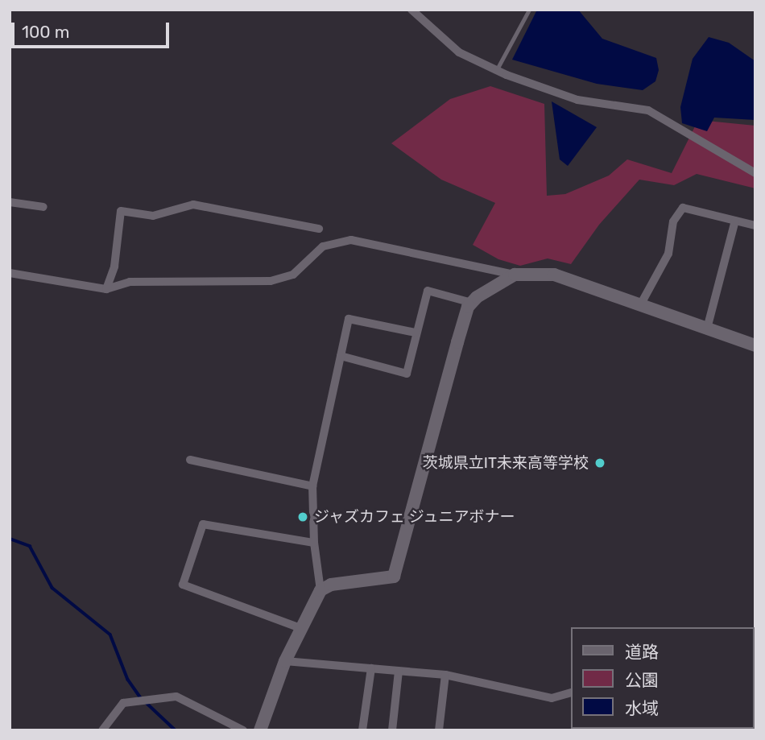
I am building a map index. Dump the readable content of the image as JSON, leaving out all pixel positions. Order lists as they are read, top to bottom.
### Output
{
  "places": ["茨城県立IT未来高等学校", "ジャズカフェ ジュニアボナー"],
  "legend": ["道路", "公園", "水域"],
  "scale_bar": "100 m"
}
